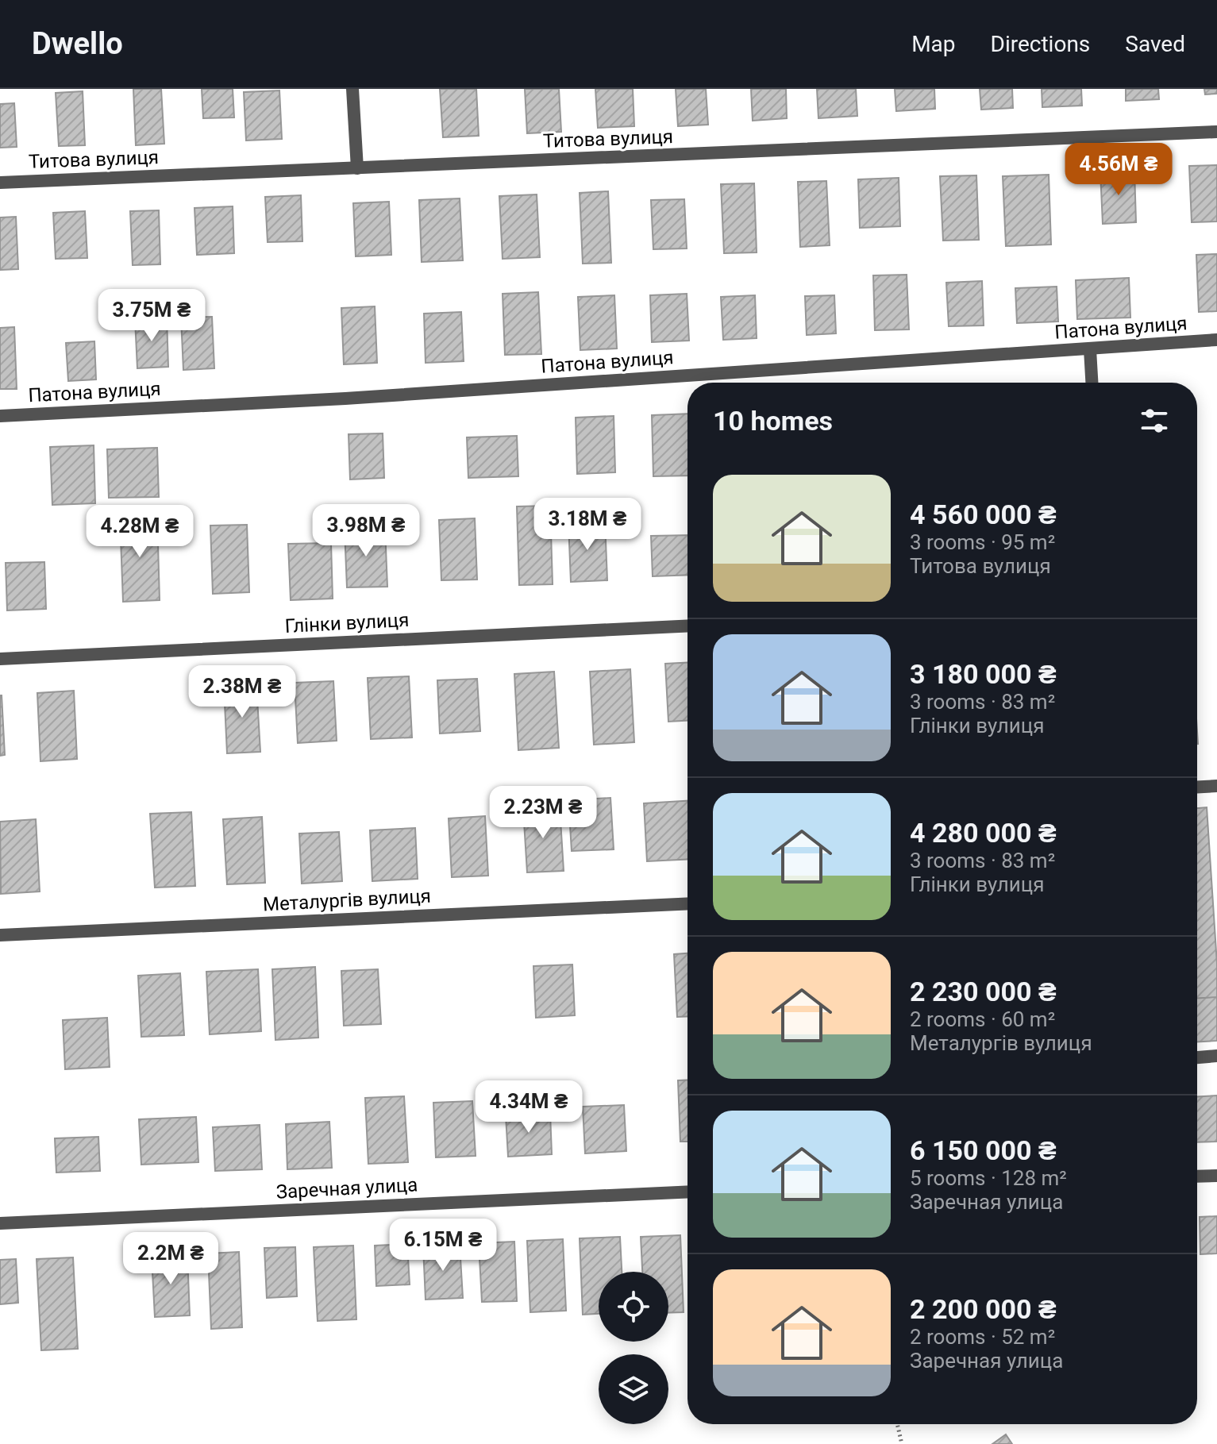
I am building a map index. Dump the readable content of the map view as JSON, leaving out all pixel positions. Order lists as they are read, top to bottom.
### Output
{
  "streets": {
    "street": [
      "Титова вулиця",
      "Патона вулиця",
      "Глінки вулиця",
      "Металургів вулиця",
      "Заречная улица"
    ]
  },
  "page": {
    "header": "Dwello",
    "nav": ["Map", "Directions", "Saved"],
    "price": [
      "4.56M ₴",
      "3.75M ₴",
      "3.18M ₴",
      "3.98M ₴",
      "4.28M ₴",
      "2.38M ₴",
      "2.23M ₴",
      "4.34M ₴",
      "6.15M ₴",
      "2.2M ₴"
    ],
    "heading": "10 homes",
    "list": [
      {
        "name": "4 560 000 ₴",
        "note": "3 rooms · 95 m² · Титова вулиця"
      },
      {
        "name": "3 180 000 ₴",
        "note": "3 rooms · 83 m² · Глінки вулиця"
      },
      {
        "name": "4 280 000 ₴",
        "note": "3 rooms · 83 m² · Глінки вулиця"
      },
      {
        "name": "2 230 000 ₴",
        "note": "2 rooms · 60 m² · Металургів вулиця"
      },
      {
        "name": "6 150 000 ₴",
        "note": "5 rooms · 128 m² · Заречная улица"
      },
      {
        "name": "2 200 000 ₴",
        "note": "2 rooms · 52 m² · Заречная улица"
      }
    ]
  }
}
